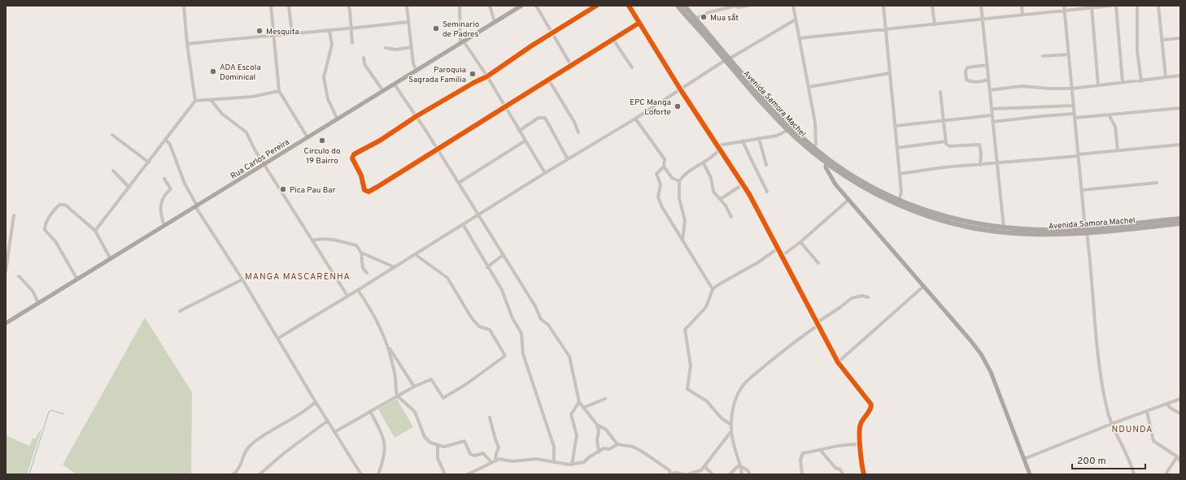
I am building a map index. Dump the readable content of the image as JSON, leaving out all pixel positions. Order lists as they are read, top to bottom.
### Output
{
  "streets": {
    "highway": ["Avenida Samora Machel"],
    "main road": ["Rua Carlos Pereira"]
  },
  "districts": ["MANGA MASCARENHA", "NDUNDA"],
  "places": [
    "Mua sắt",
    "Seminario de Padres",
    "Mesquita",
    "ADA Escola Dominical",
    "Paroquia Sagrada Familia",
    "EPC Manga Loforte",
    "Circulo do 19 Bairro",
    "Pica Pau Bar"
  ],
  "scale_bar": "200 m"
}
